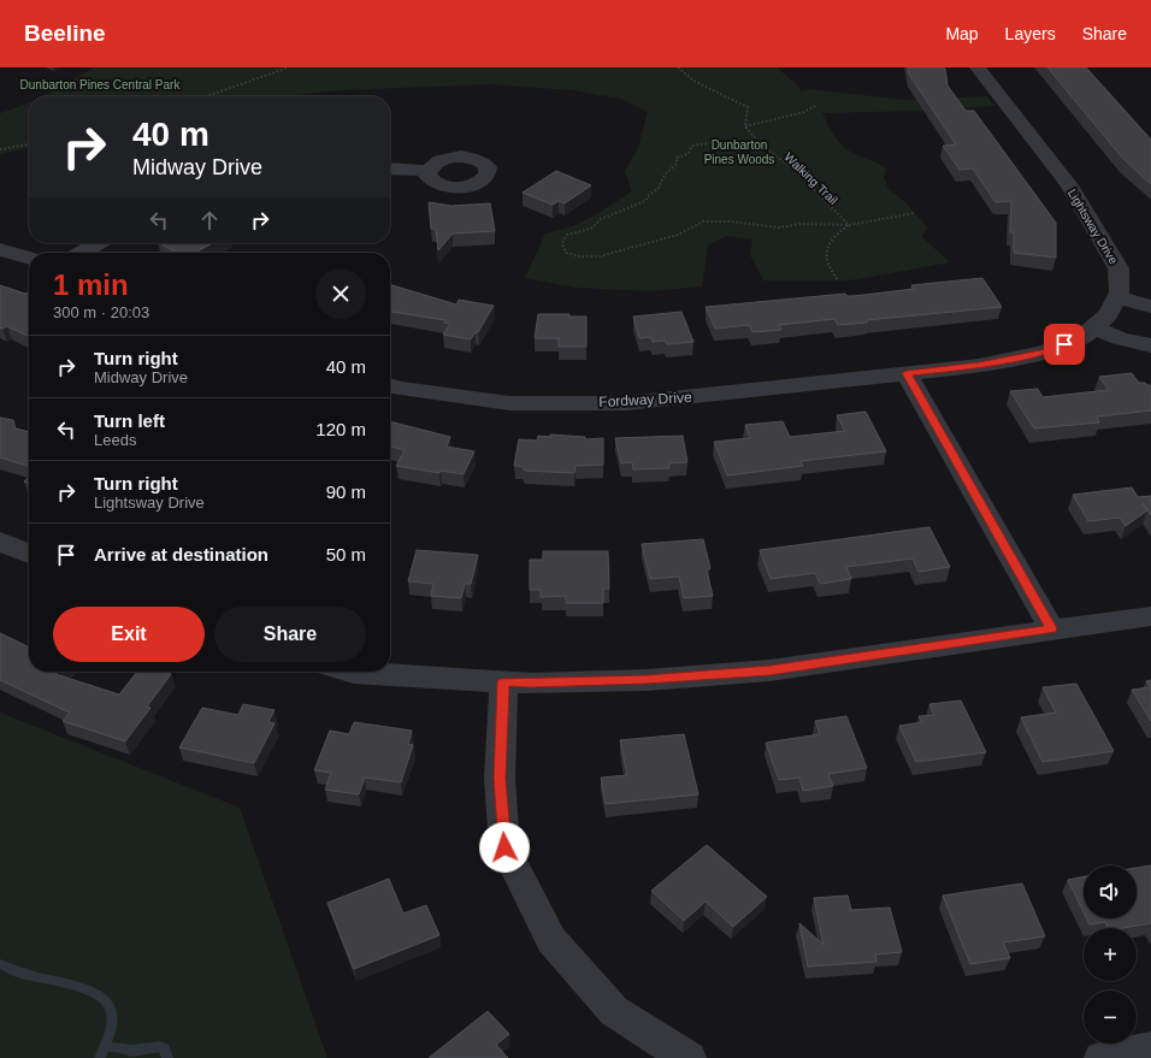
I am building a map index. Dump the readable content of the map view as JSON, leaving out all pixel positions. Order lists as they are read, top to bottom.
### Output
{
  "streets": {
    "street": ["Lightsway Drive", "Fordway Drive"],
    "path": ["Walking Trail"]
  },
  "crossings": [
    ["Lightsway Drive", "Fordway Drive"]
  ],
  "parks": ["Dunbarton Pines Central Park", "Dunbarton Pines Woods"],
  "page": {
    "header": "Beeline",
    "nav": ["Map", "Layers", "Share"],
    "turn": ["40 m", "Midway Drive"],
    "heading": ["1 min", "300 m · 20:03"],
    "list": [
      {
        "name": "Turn right",
        "note": "Midway Drive",
        "value": "40 m"
      },
      {
        "name": "Turn left",
        "note": "Leeds",
        "value": "120 m"
      },
      {
        "name": "Turn right",
        "note": "Lightsway Drive",
        "value": "90 m"
      },
      {
        "name": "Arrive at destination",
        "value": "50 m"
      }
    ],
    "buttons": ["Exit", "Share"],
    "map_buttons": ["+", "−"]
  }
}
